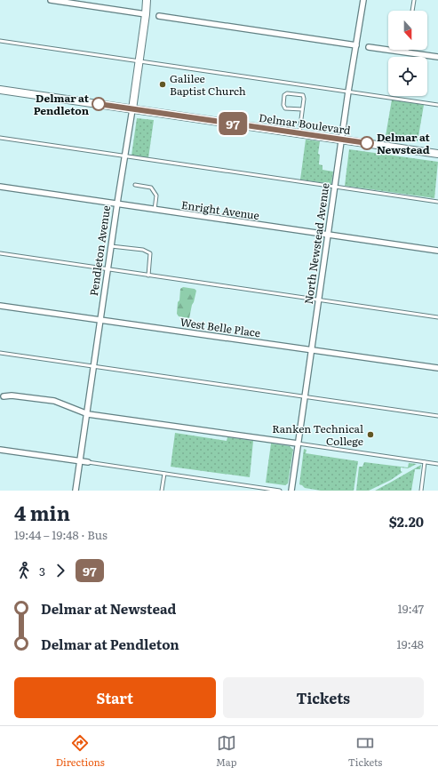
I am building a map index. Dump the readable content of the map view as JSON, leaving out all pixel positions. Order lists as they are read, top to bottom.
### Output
{
  "streets": {
    "main road": ["Delmar Boulevard", "Pendleton Avenue"],
    "street": ["Enright Avenue", "North Newstead Avenue", "West Belle Place"]
  },
  "crossings": [
    ["Delmar Boulevard", "North Newstead Avenue"],
    ["Delmar Boulevard", "Pendleton Avenue"],
    ["Enright Avenue", "North Newstead Avenue"],
    ["Enright Avenue", "Pendleton Avenue"],
    ["North Newstead Avenue", "West Belle Place"],
    ["Pendleton Avenue", "West Belle Place"]
  ],
  "places": [
    "Galilee Baptist Church",
    "Delmar at Pendleton",
    "Delmar at Newstead",
    "Ranken Technical College"
  ],
  "lines": ["bus line 97"],
  "north": "bottom",
  "page": {
    "on_map": "97",
    "heading": ["4 min", "19:44 – 19:48 · Bus", "$2.20"],
    "legs": ["3", "97"],
    "list": [
      {
        "name": "Delmar at Newstead",
        "value": "19:47"
      },
      {
        "name": "Delmar at Pendleton",
        "value": "19:48"
      }
    ],
    "buttons": ["Start", "Tickets"],
    "tabs": ["Directions", "Map", "Tickets"]
  }
}
